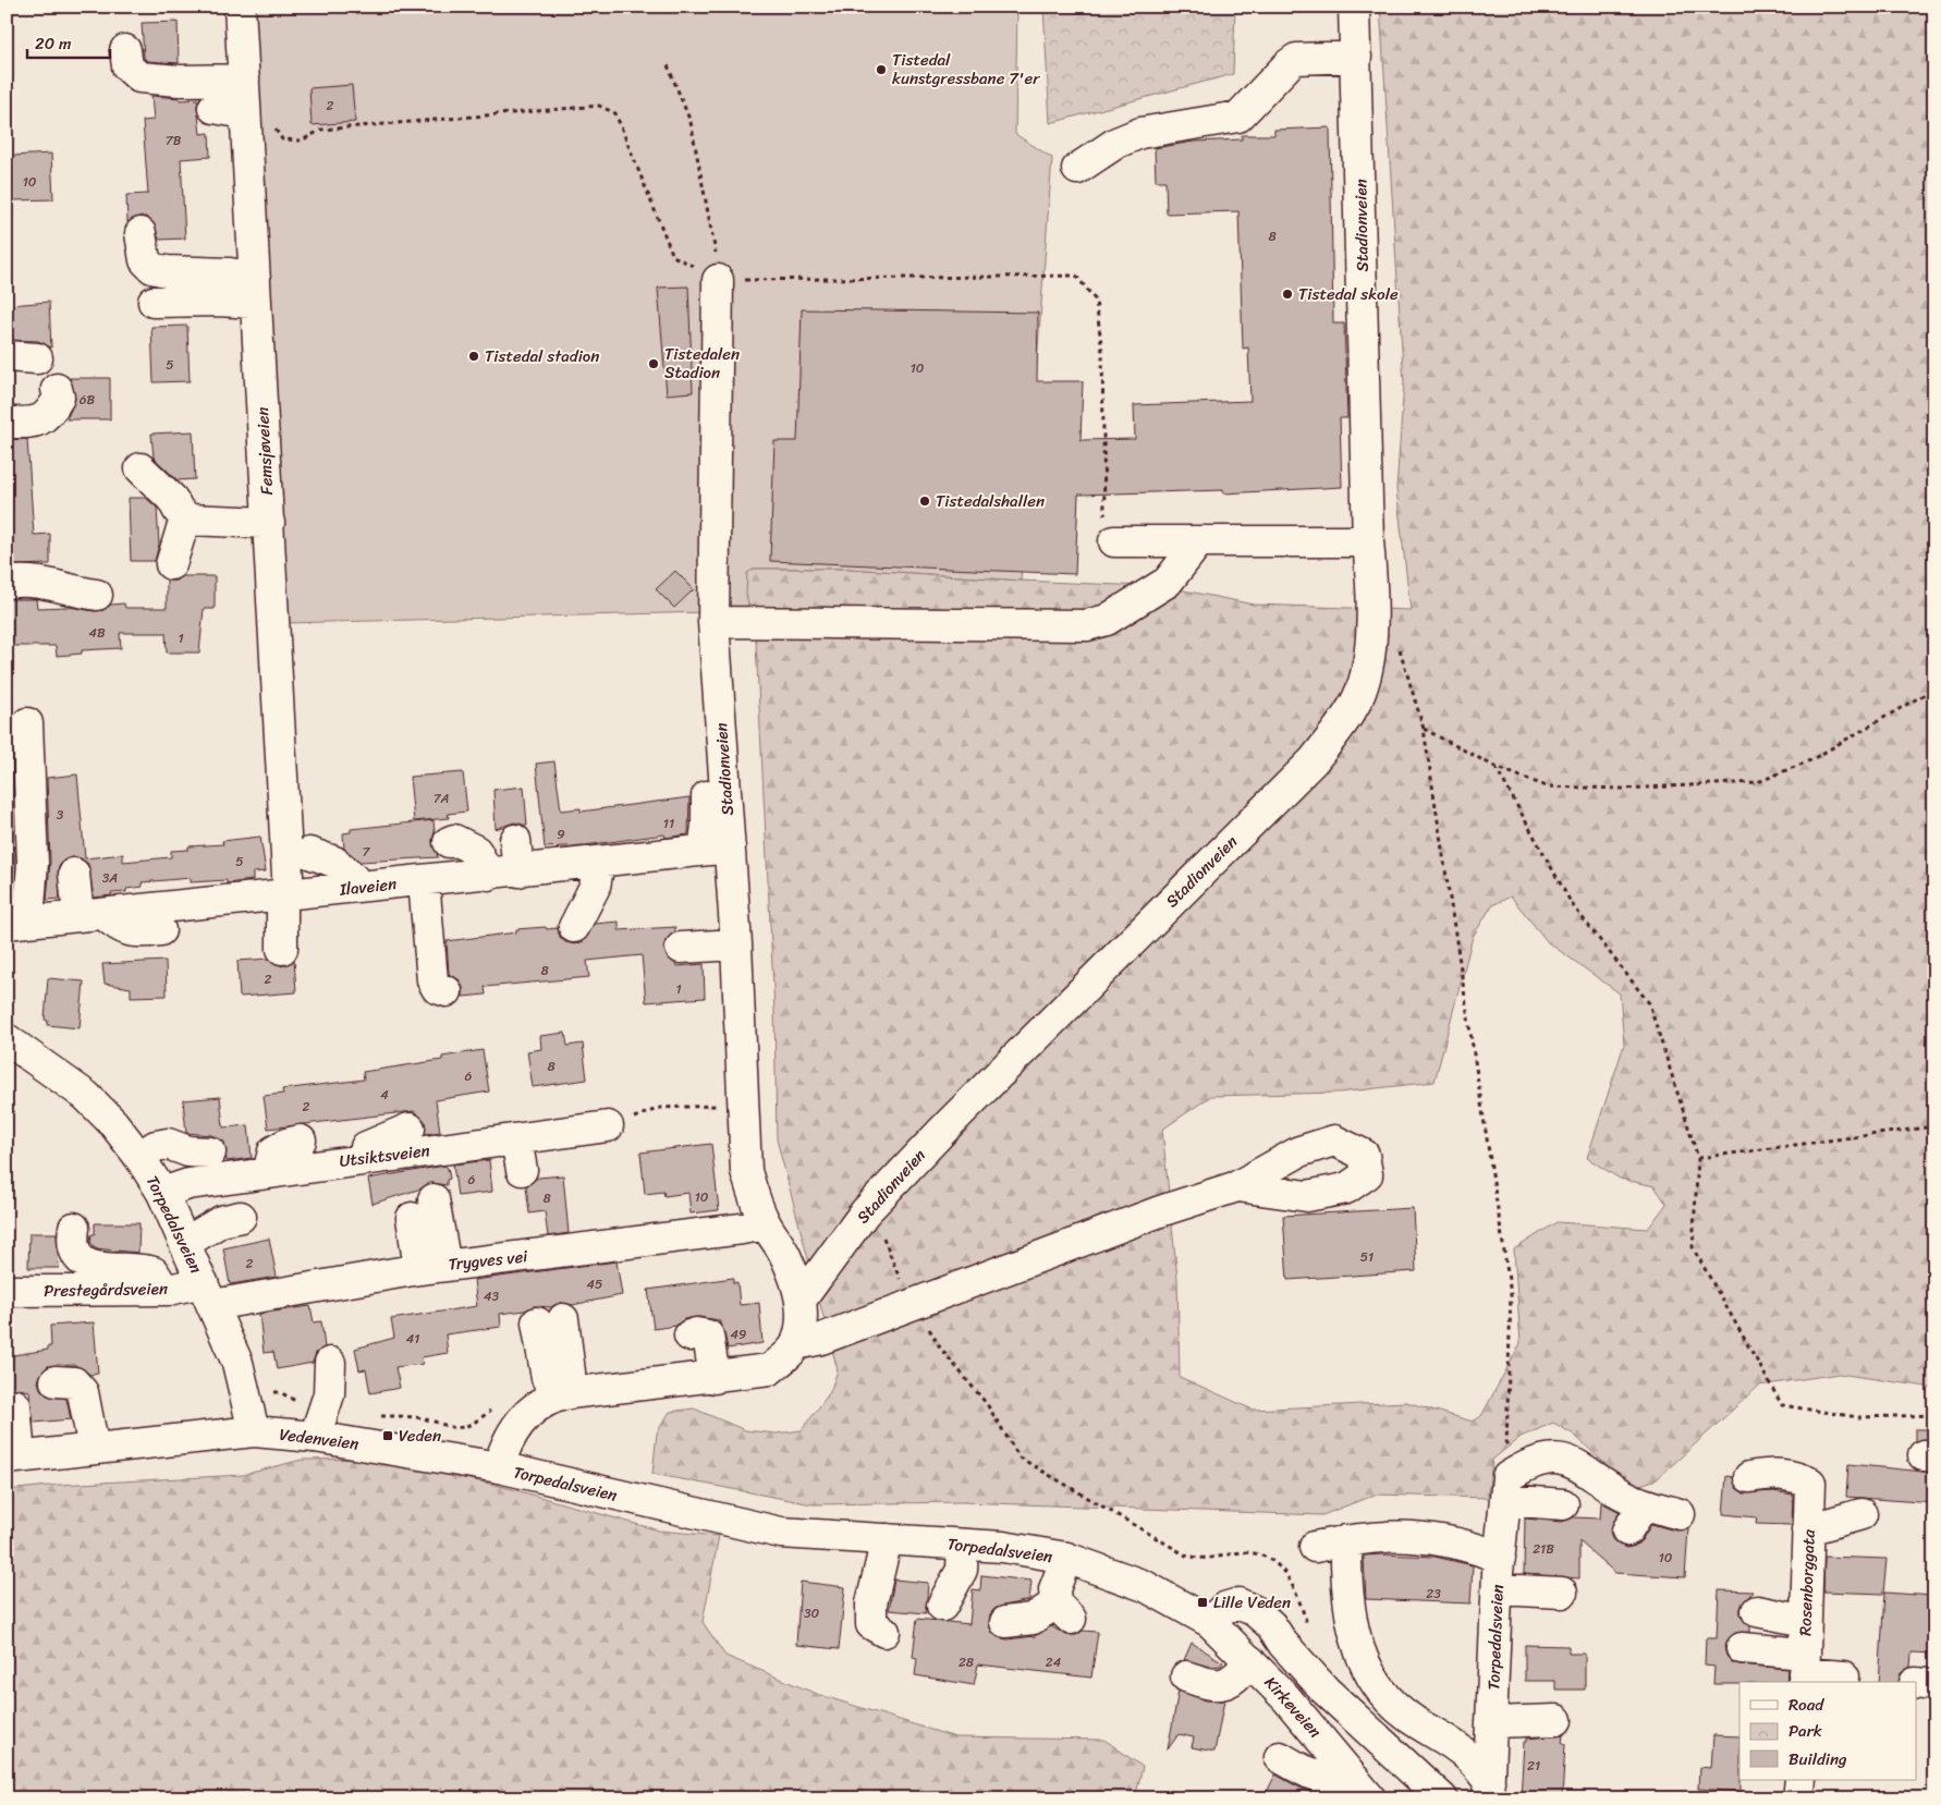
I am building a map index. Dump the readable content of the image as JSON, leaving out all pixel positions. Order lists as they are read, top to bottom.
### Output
{
  "streets": {
    "street": [
      "Stadionveien",
      "Femsjøveien",
      "Ilaveien",
      "Utsiktsveien",
      "Torpedalsveien",
      "Trygves vei",
      "Prestegårdsveien",
      "Vedenveien",
      "Rosenborggata",
      "Kirkeveien"
    ]
  },
  "crossings": [
    ["Stadionveien", "Ilaveien"],
    ["Stadionveien", "Trygves vei"],
    ["Femsjøveien", "Ilaveien"],
    ["Utsiktsveien", "Torpedalsveien"],
    ["Torpedalsveien", "Trygves vei"],
    ["Torpedalsveien", "Prestegårdsveien"],
    ["Torpedalsveien", "Vedenveien"],
    ["Torpedalsveien", "Kirkeveien"],
    ["Trygves vei", "Prestegårdsveien"]
  ],
  "places": {
    "other": [
      "Tistedal kunstgressbane 7'er",
      "Tistedal skole",
      "Tistedal stadion",
      "Tistedalen Stadion",
      "Tistedalshallen"
    ],
    "transit": ["Veden", "Lille Veden"]
  },
  "house_numbers": [
    "2",
    "7B",
    "10",
    "8",
    "5",
    "10",
    "6B",
    "4B",
    "1",
    "7A",
    "3",
    "11",
    "9",
    "7",
    "5",
    "3A",
    "8",
    "2",
    "1",
    "8",
    "6",
    "4",
    "2",
    "6",
    "10",
    "8",
    "51",
    "2",
    "45",
    "43",
    "49",
    "41",
    "21B",
    "10",
    "23",
    "30",
    "28",
    "24",
    "21"
  ],
  "legend": ["Road", "Park", "Building"],
  "scale_bar": "20 m"
}
